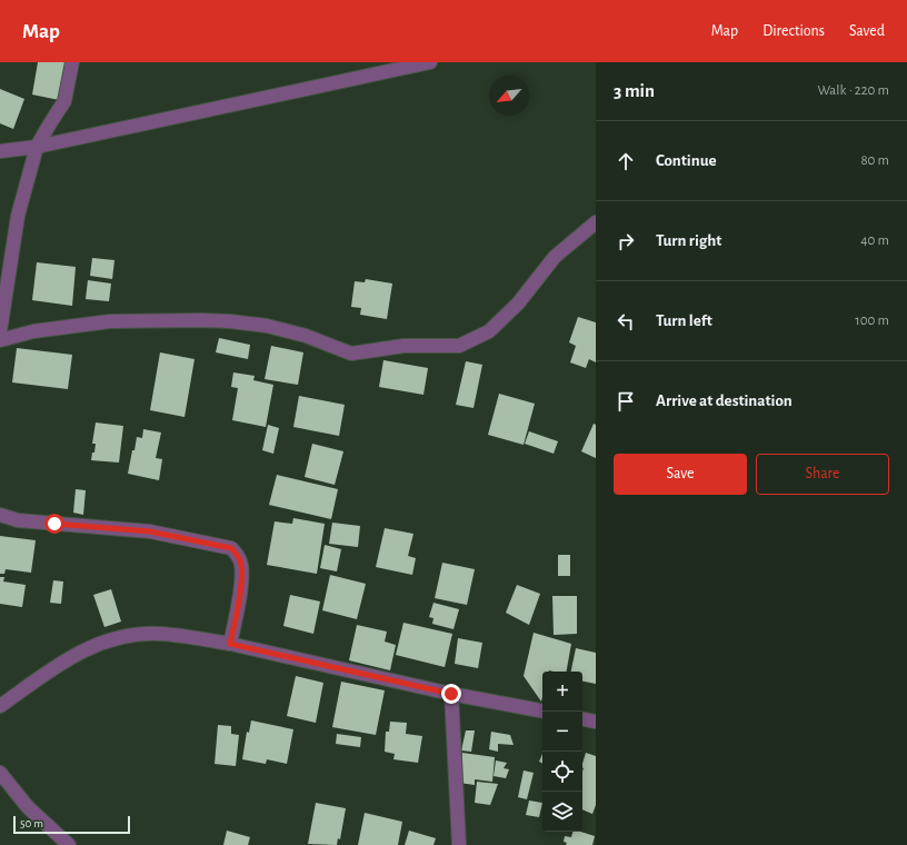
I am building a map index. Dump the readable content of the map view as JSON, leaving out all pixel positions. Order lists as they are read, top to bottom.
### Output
{
  "scale_bar": "50 m",
  "north": "bottom left",
  "page": {
    "header": "Map",
    "nav": ["Map", "Directions", "Saved"],
    "heading": ["3 min", "Walk · 220 m"],
    "list": [
      ["Continue", "80 m"],
      ["Turn right", "40 m"],
      ["Turn left", "100 m"],
      "Arrive at destination"
    ],
    "buttons": ["Save", "Share"],
    "map_buttons": ["+", "−"],
    "scale": "50 m"
  }
}
